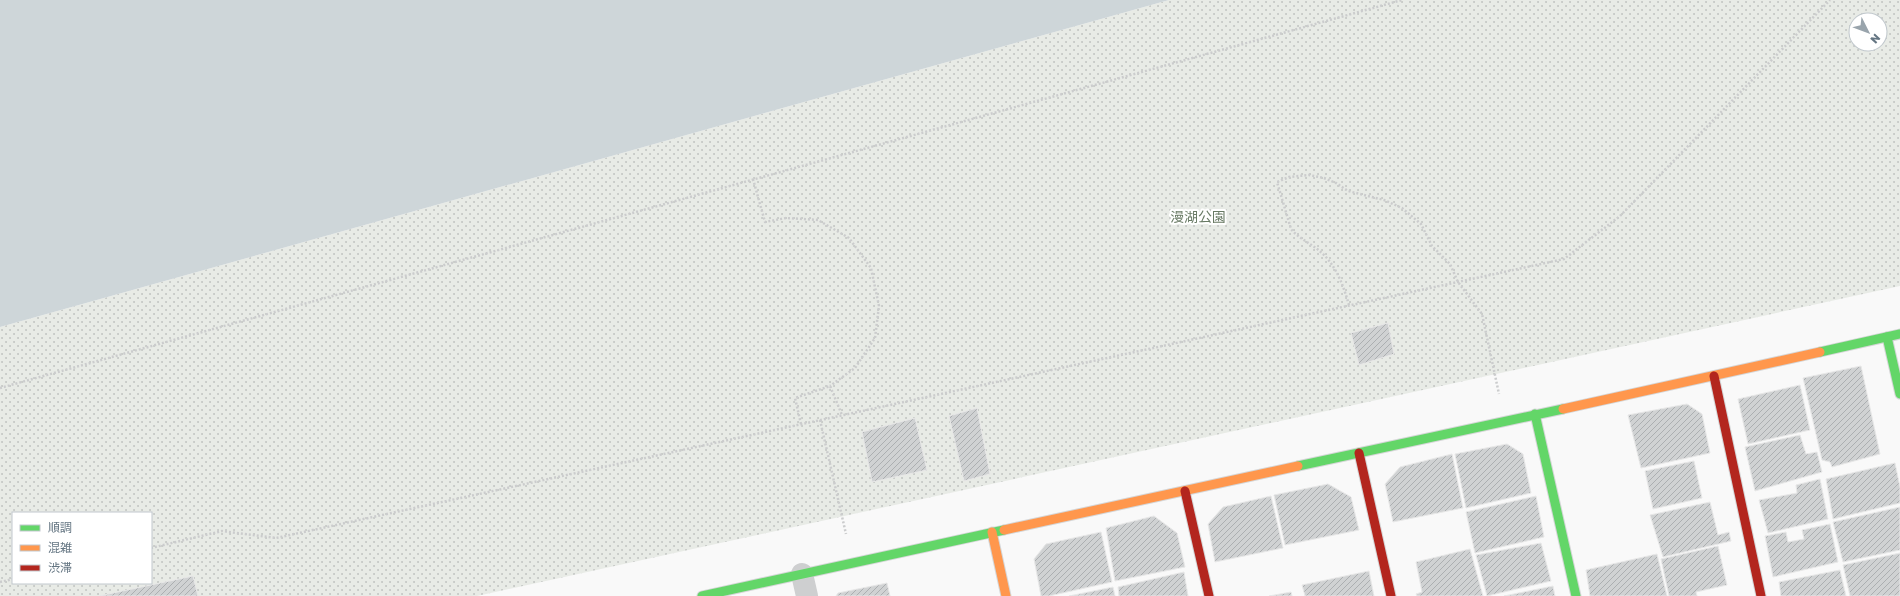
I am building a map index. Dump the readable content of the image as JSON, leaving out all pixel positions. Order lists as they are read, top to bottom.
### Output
{
  "parks": ["漫湖公園"],
  "legend": ["順調", "混雑", "渋滞"],
  "north": "bottom right"
}
